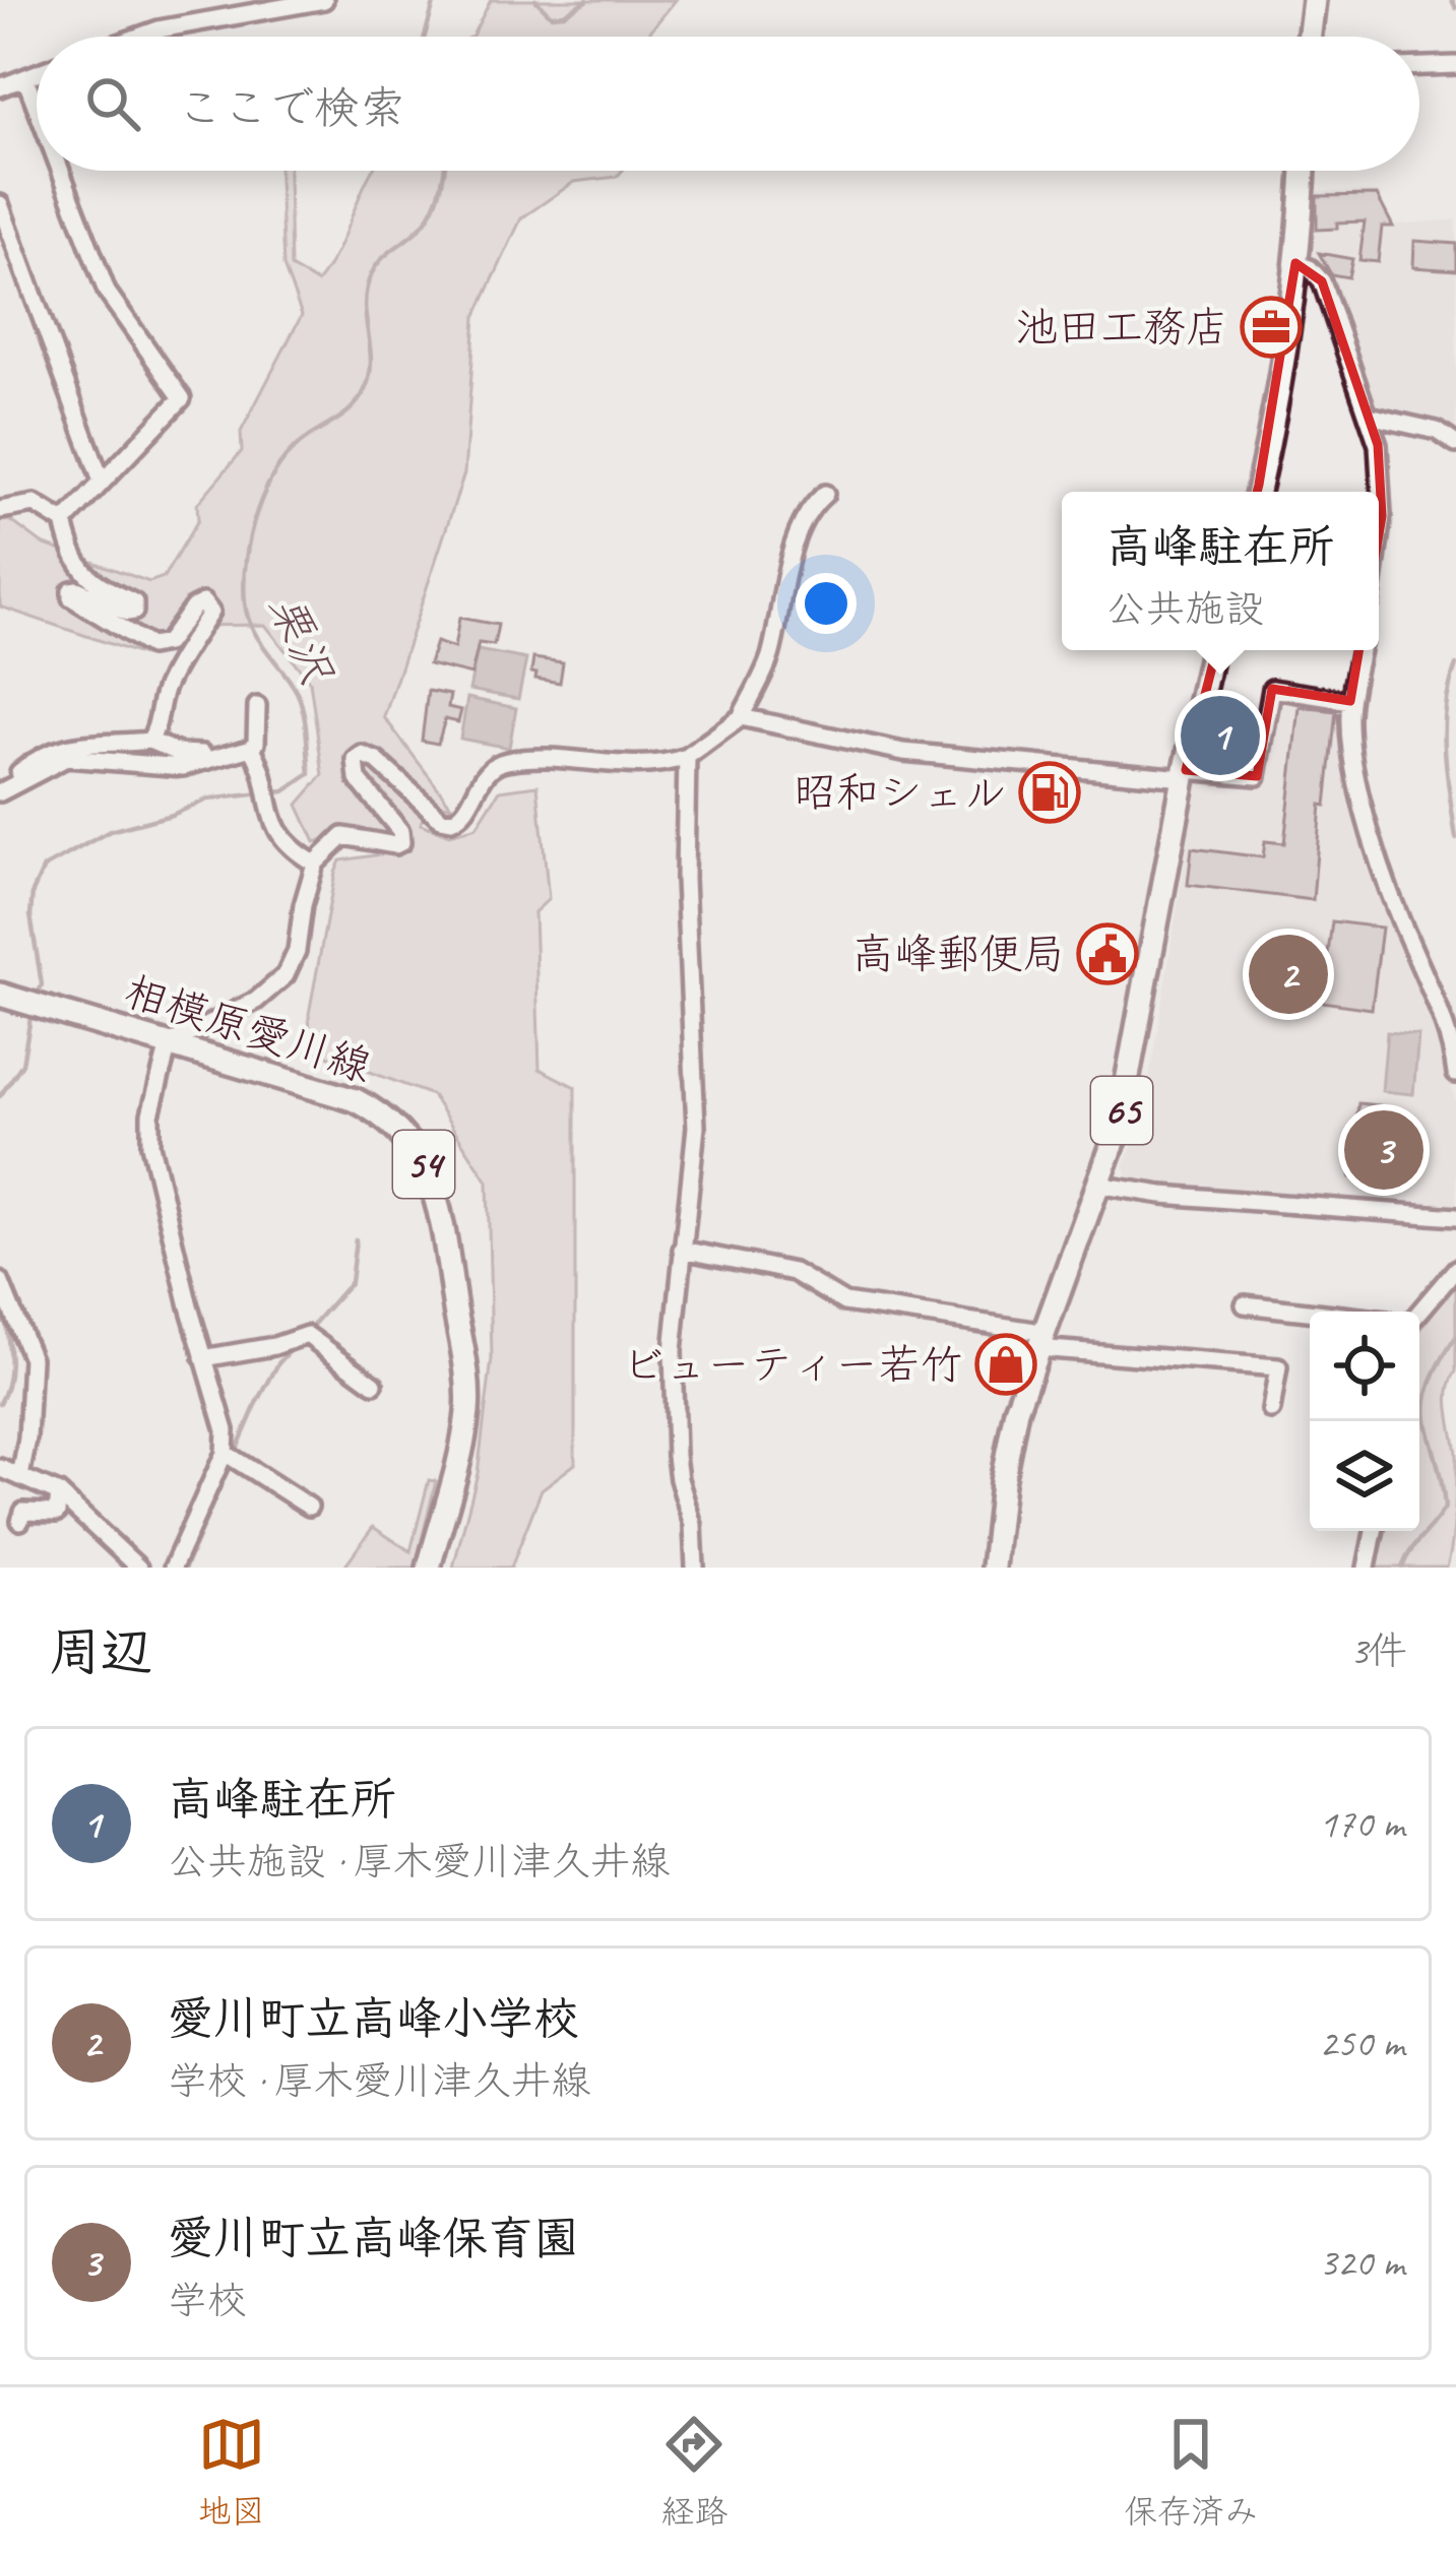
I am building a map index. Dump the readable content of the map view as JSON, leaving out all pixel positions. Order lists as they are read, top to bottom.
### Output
{
  "streets": {
    "main road": ["相模原愛川線", "65", "54"]
  },
  "water": ["栗沢"],
  "places": {
    "office": ["池田工務店"],
    "fuel station": ["昭和シェル"],
    "public building": ["高峰郵便局"],
    "shop": ["ビューティー若竹"]
  },
  "page": {
    "search": "ここで検索",
    "popup": ["高峰駐在所", "公共施設"],
    "pins": ["1", "2", "3"],
    "heading": ["周辺", "3件"],
    "list": [
      {
        "mark": "1",
        "name": "高峰駐在所",
        "note": "公共施設 · 厚木愛川津久井線",
        "value": "170 m"
      },
      {
        "mark": "2",
        "name": "愛川町立高峰小学校",
        "note": "学校 · 厚木愛川津久井線",
        "value": "250 m"
      },
      {
        "mark": "3",
        "name": "愛川町立高峰保育園",
        "note": "学校",
        "value": "320 m"
      }
    ],
    "nav": ["地図", "経路", "保存済み"]
  }
}
